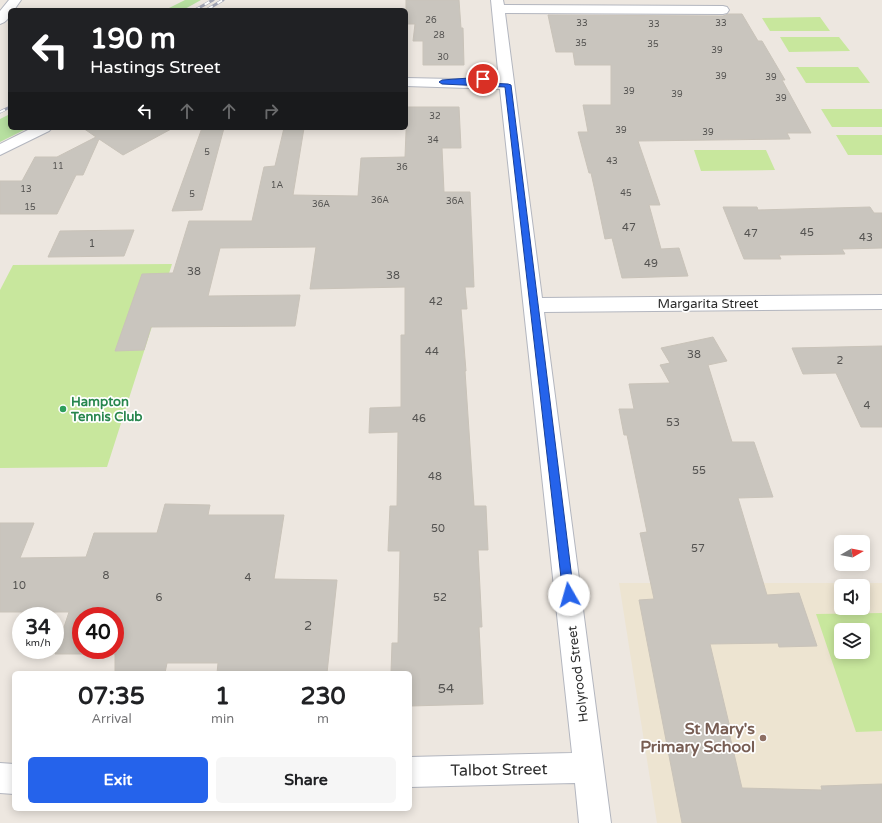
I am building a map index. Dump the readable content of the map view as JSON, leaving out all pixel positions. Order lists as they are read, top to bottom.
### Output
{
  "streets": {
    "street": ["Margarita Street", "Holyrood Street", "Talbot Street"]
  },
  "crossings": [
    ["Margarita Street", "Holyrood Street"],
    ["Holyrood Street", "Talbot Street"]
  ],
  "places": ["Hampton Tennis Club", "St Mary's Primary School"],
  "house_numbers": [
    "26",
    "33",
    "33",
    "33",
    "28",
    "35",
    "35",
    "39",
    "30",
    "39",
    "39",
    "39",
    "39",
    "39",
    "32",
    "39",
    "39",
    "34",
    "5",
    "43",
    "11",
    "36",
    "1A",
    "13",
    "45",
    "5",
    "36A",
    "36A",
    "36A",
    "15",
    "47",
    "45",
    "47",
    "43",
    "1",
    "49",
    "38",
    "38",
    "42",
    "44",
    "38",
    "2",
    "4",
    "46",
    "53",
    "55",
    "48",
    "50",
    "57",
    "8",
    "4",
    "10",
    "6",
    "52",
    "2",
    "54"
  ],
  "north": "right",
  "page": {
    "turn": ["190 m", "Hastings Street"],
    "speed": "34 km/h",
    "limit": "40",
    "eta": [
      "07:35",
      "Arrival",
      "1",
      "min",
      "230",
      "m"
    ],
    "buttons": ["Exit", "Share"]
  }
}
